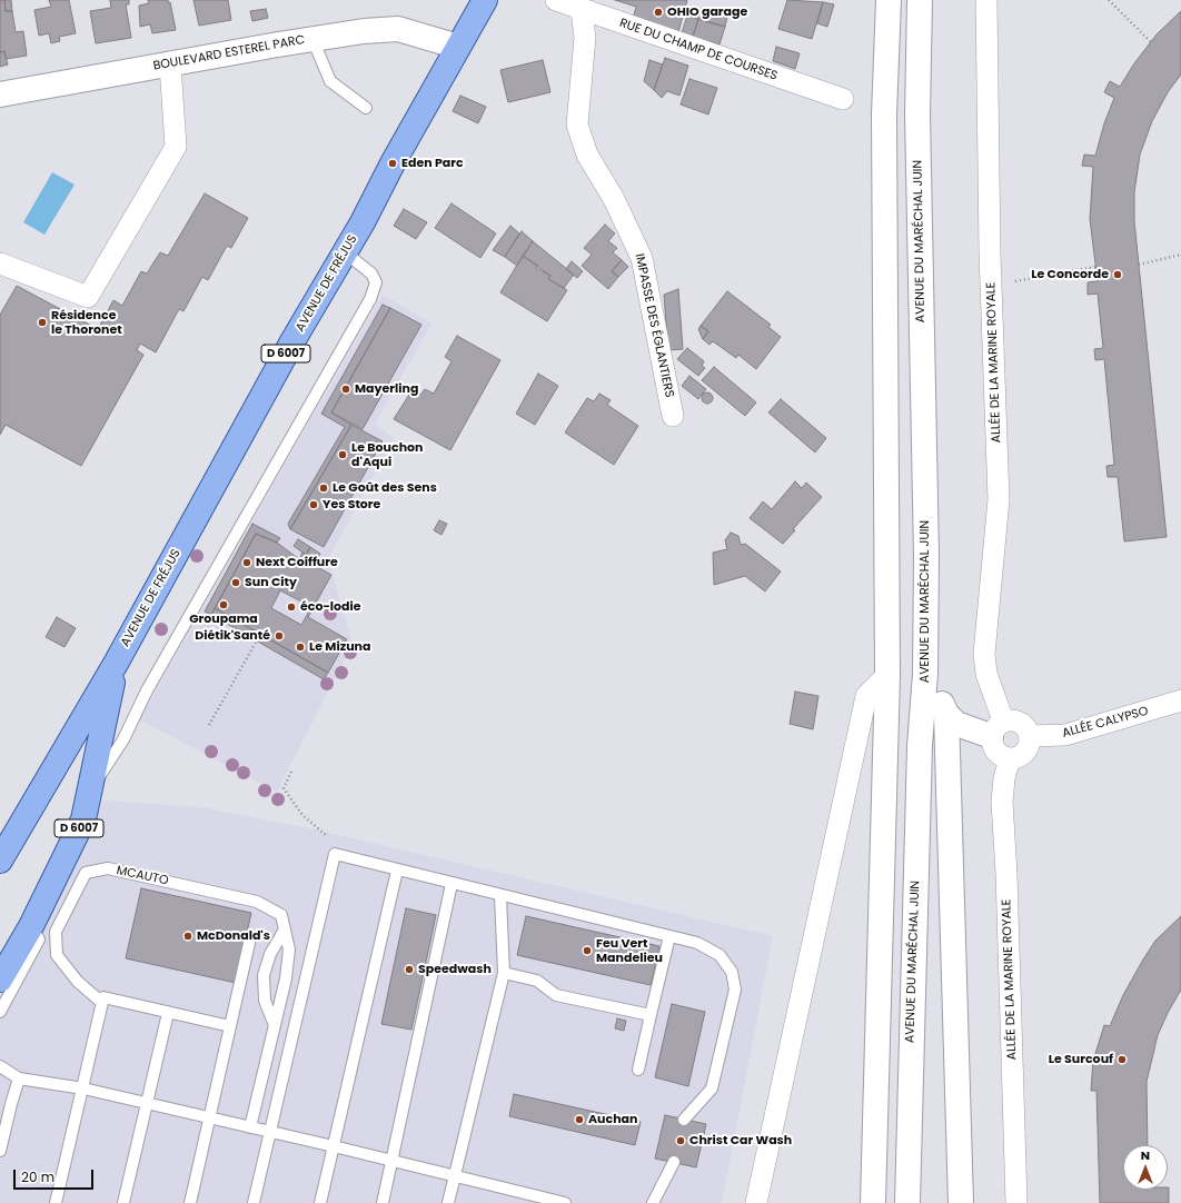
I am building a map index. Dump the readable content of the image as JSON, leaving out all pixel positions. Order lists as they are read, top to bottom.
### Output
{
  "streets": {
    "main road": [
      "BOULEVARD ESTEREL PARC",
      "AVENUE DU MARÉCHAL JUIN",
      "AVENUE DE FRÉJUS",
      "D 6007"
    ],
    "street": [
      "RUE DU CHAMP DE COURSES",
      "IMPASSE DES ÉGLANTIERS",
      "ALLÉE DE LA MARINE ROYALE",
      "ALLÉE CALYPSO"
    ],
    "lane": ["MCAUTO"]
  },
  "crossings": [
    ["RUE DU CHAMP DE COURSES", "IMPASSE DES ÉGLANTIERS"],
    ["BOULEVARD ESTEREL PARC", "AVENUE DE FRÉJUS"],
    ["ALLÉE DE LA MARINE ROYALE", "ALLÉE CALYPSO"]
  ],
  "places": [
    "OHIO garage",
    "Eden Parc",
    "Le Concorde",
    "Résidence le Thoronet",
    "Mayerling",
    "Le Bouchon d'Aqui",
    "Le Goût des Sens",
    "Yes Store",
    "Next Coiffure",
    "Sun City",
    "Groupama",
    "éco-lodie",
    "Diétik'Santé",
    "Le Mizuna",
    "McDonald's",
    "Feu Vert Mandelieu",
    "Speedwash",
    "Le Surcouf",
    "Auchan",
    "Christ Car Wash"
  ],
  "scale_bar": "20 m",
  "north": "top"
}
